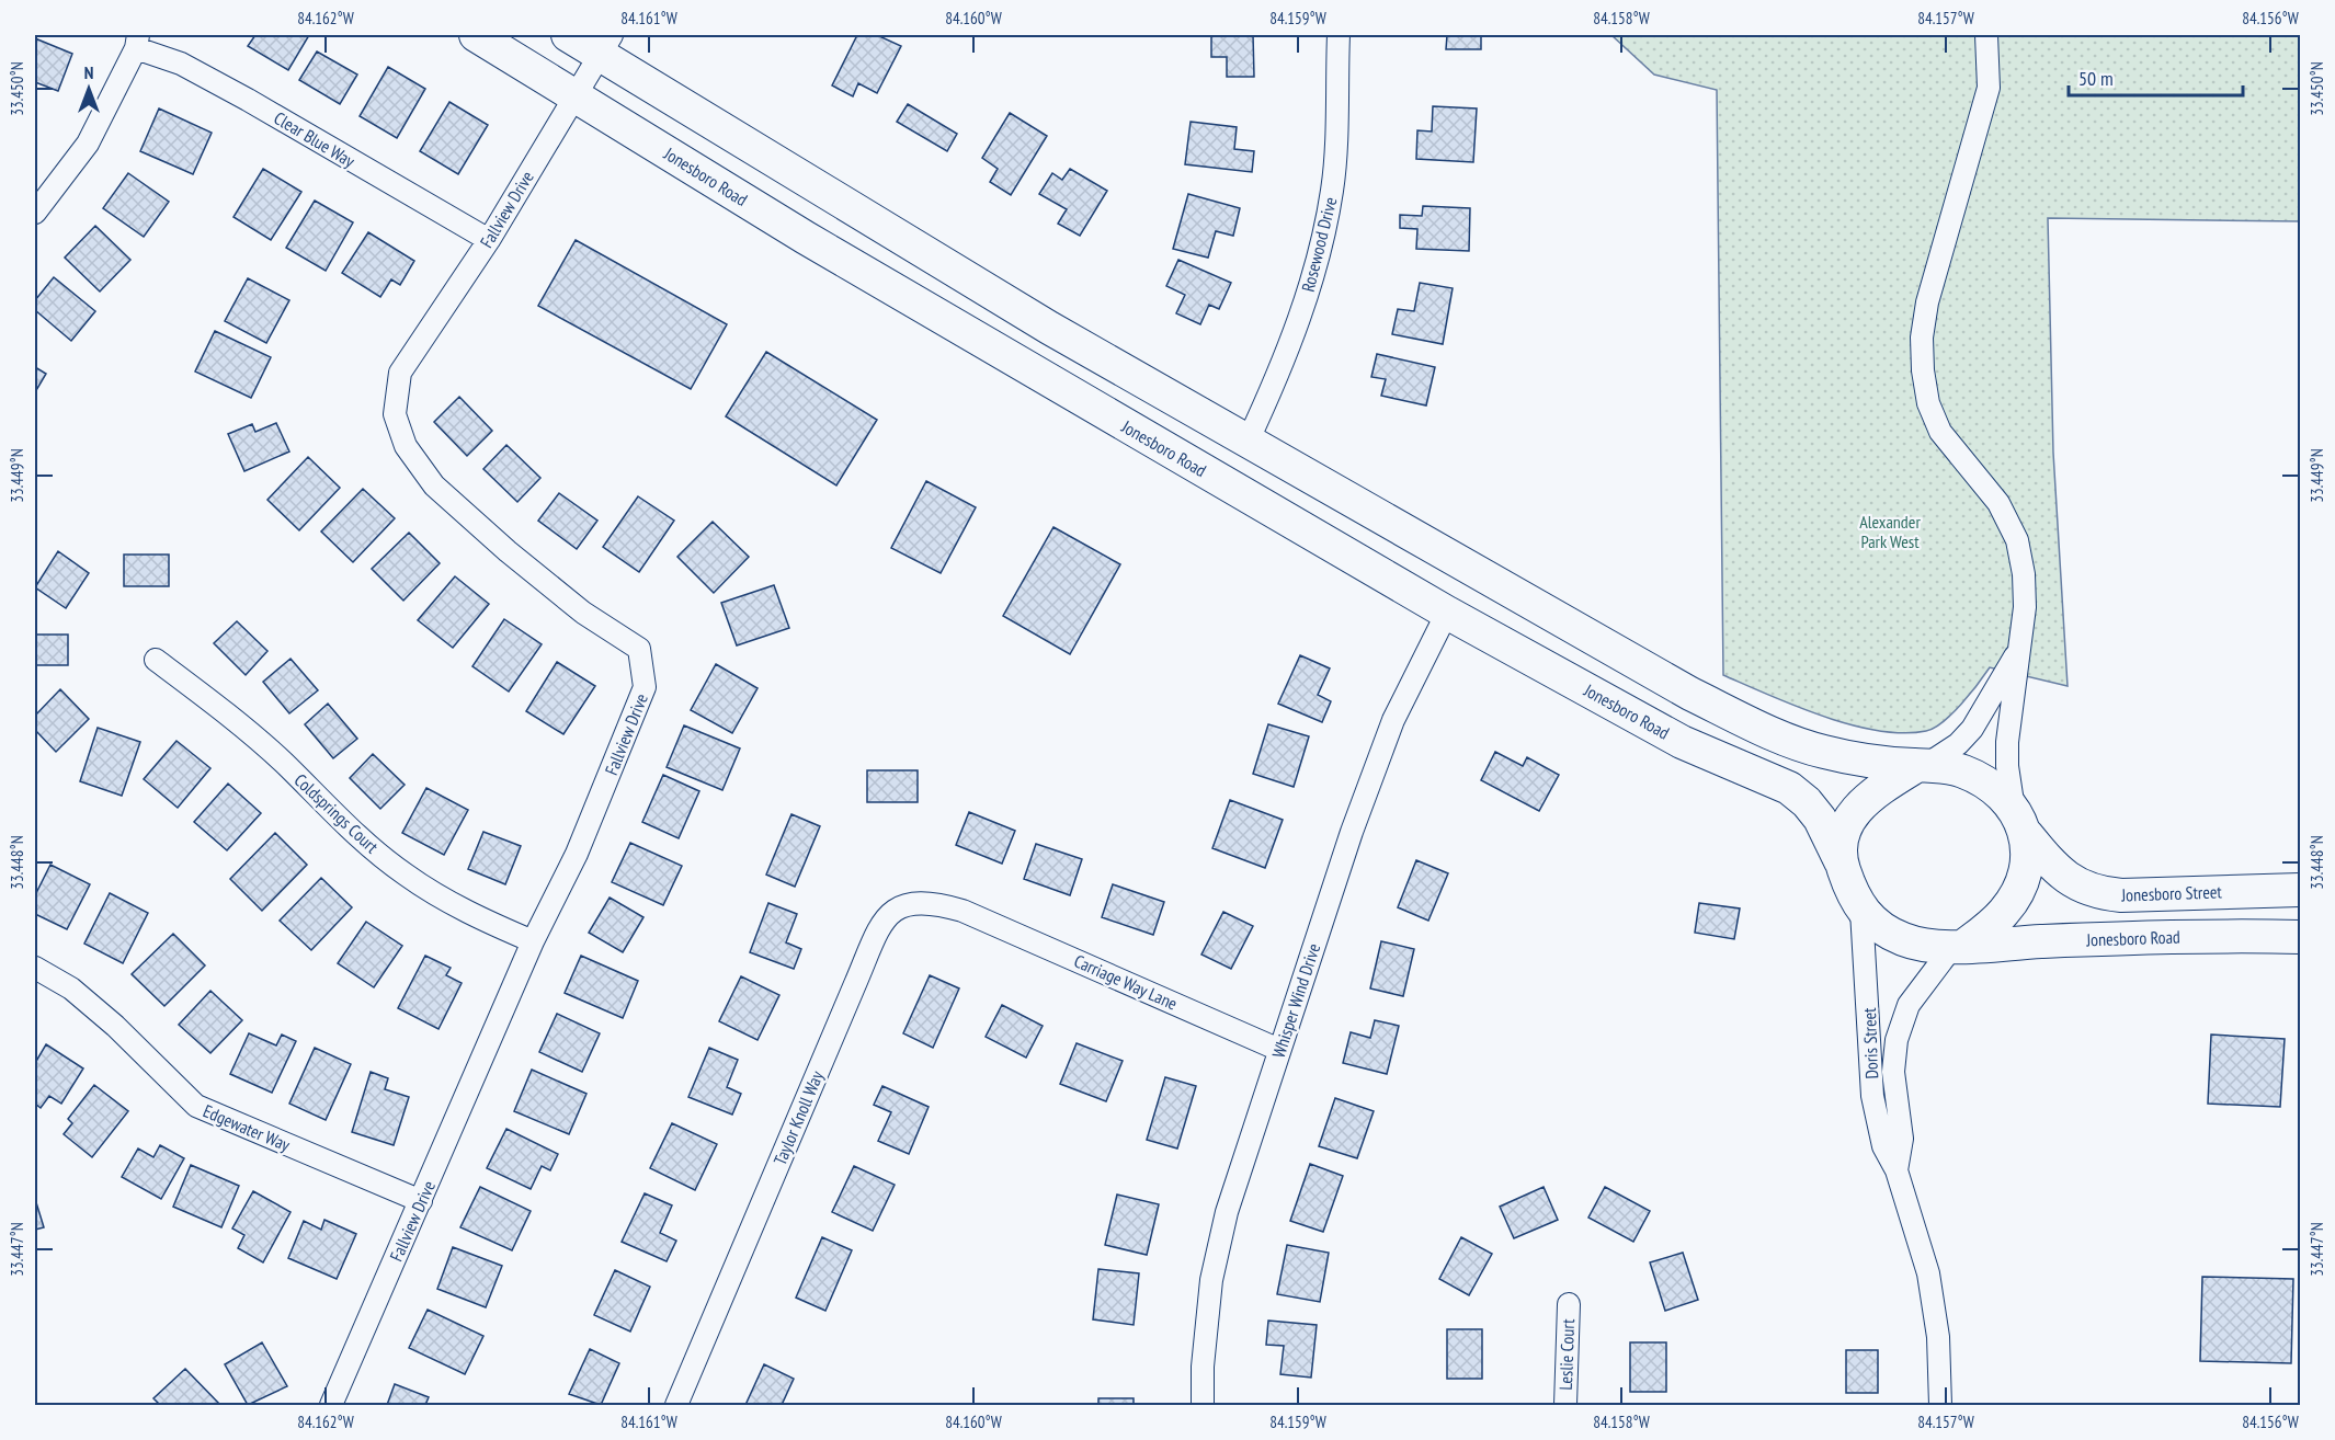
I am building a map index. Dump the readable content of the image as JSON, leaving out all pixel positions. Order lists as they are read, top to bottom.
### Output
{
  "streets": {
    "main road": ["Jonesboro Road", "Jonesboro Street"],
    "street": [
      "Clear Blue Way",
      "Fallview Drive",
      "Rosewood Drive",
      "Coldsprings Court",
      "Carriage Way Lane",
      "Whisper Wind Drive",
      "Doris Street",
      "Taylor Knoll Way",
      "Edgewater Way",
      "Leslie Court"
    ]
  },
  "crossings": [
    ["Clear Blue Way", "Fallview Drive"],
    ["Jonesboro Road", "Fallview Drive"],
    ["Jonesboro Road", "Jonesboro Street"],
    ["Jonesboro Road", "Whisper Wind Drive"],
    ["Jonesboro Road", "Doris Street"],
    ["Fallview Drive", "Coldsprings Court"],
    ["Fallview Drive", "Edgewater Way"],
    ["Jonesboro Street", "Doris Street"],
    ["Carriage Way Lane", "Whisper Wind Drive"],
    ["Carriage Way Lane", "Taylor Knoll Way"]
  ],
  "parks": ["Alexander Park West"],
  "scale_bar": "50 m",
  "north": "top",
  "coordinates": [
    "84.162°W",
    "84.161°W",
    "84.160°W",
    "84.159°W",
    "84.158°W",
    "84.157°W",
    "84.156°W",
    "33.450°N",
    "33.449°N",
    "33.448°N",
    "33.447°N"
  ]
}
